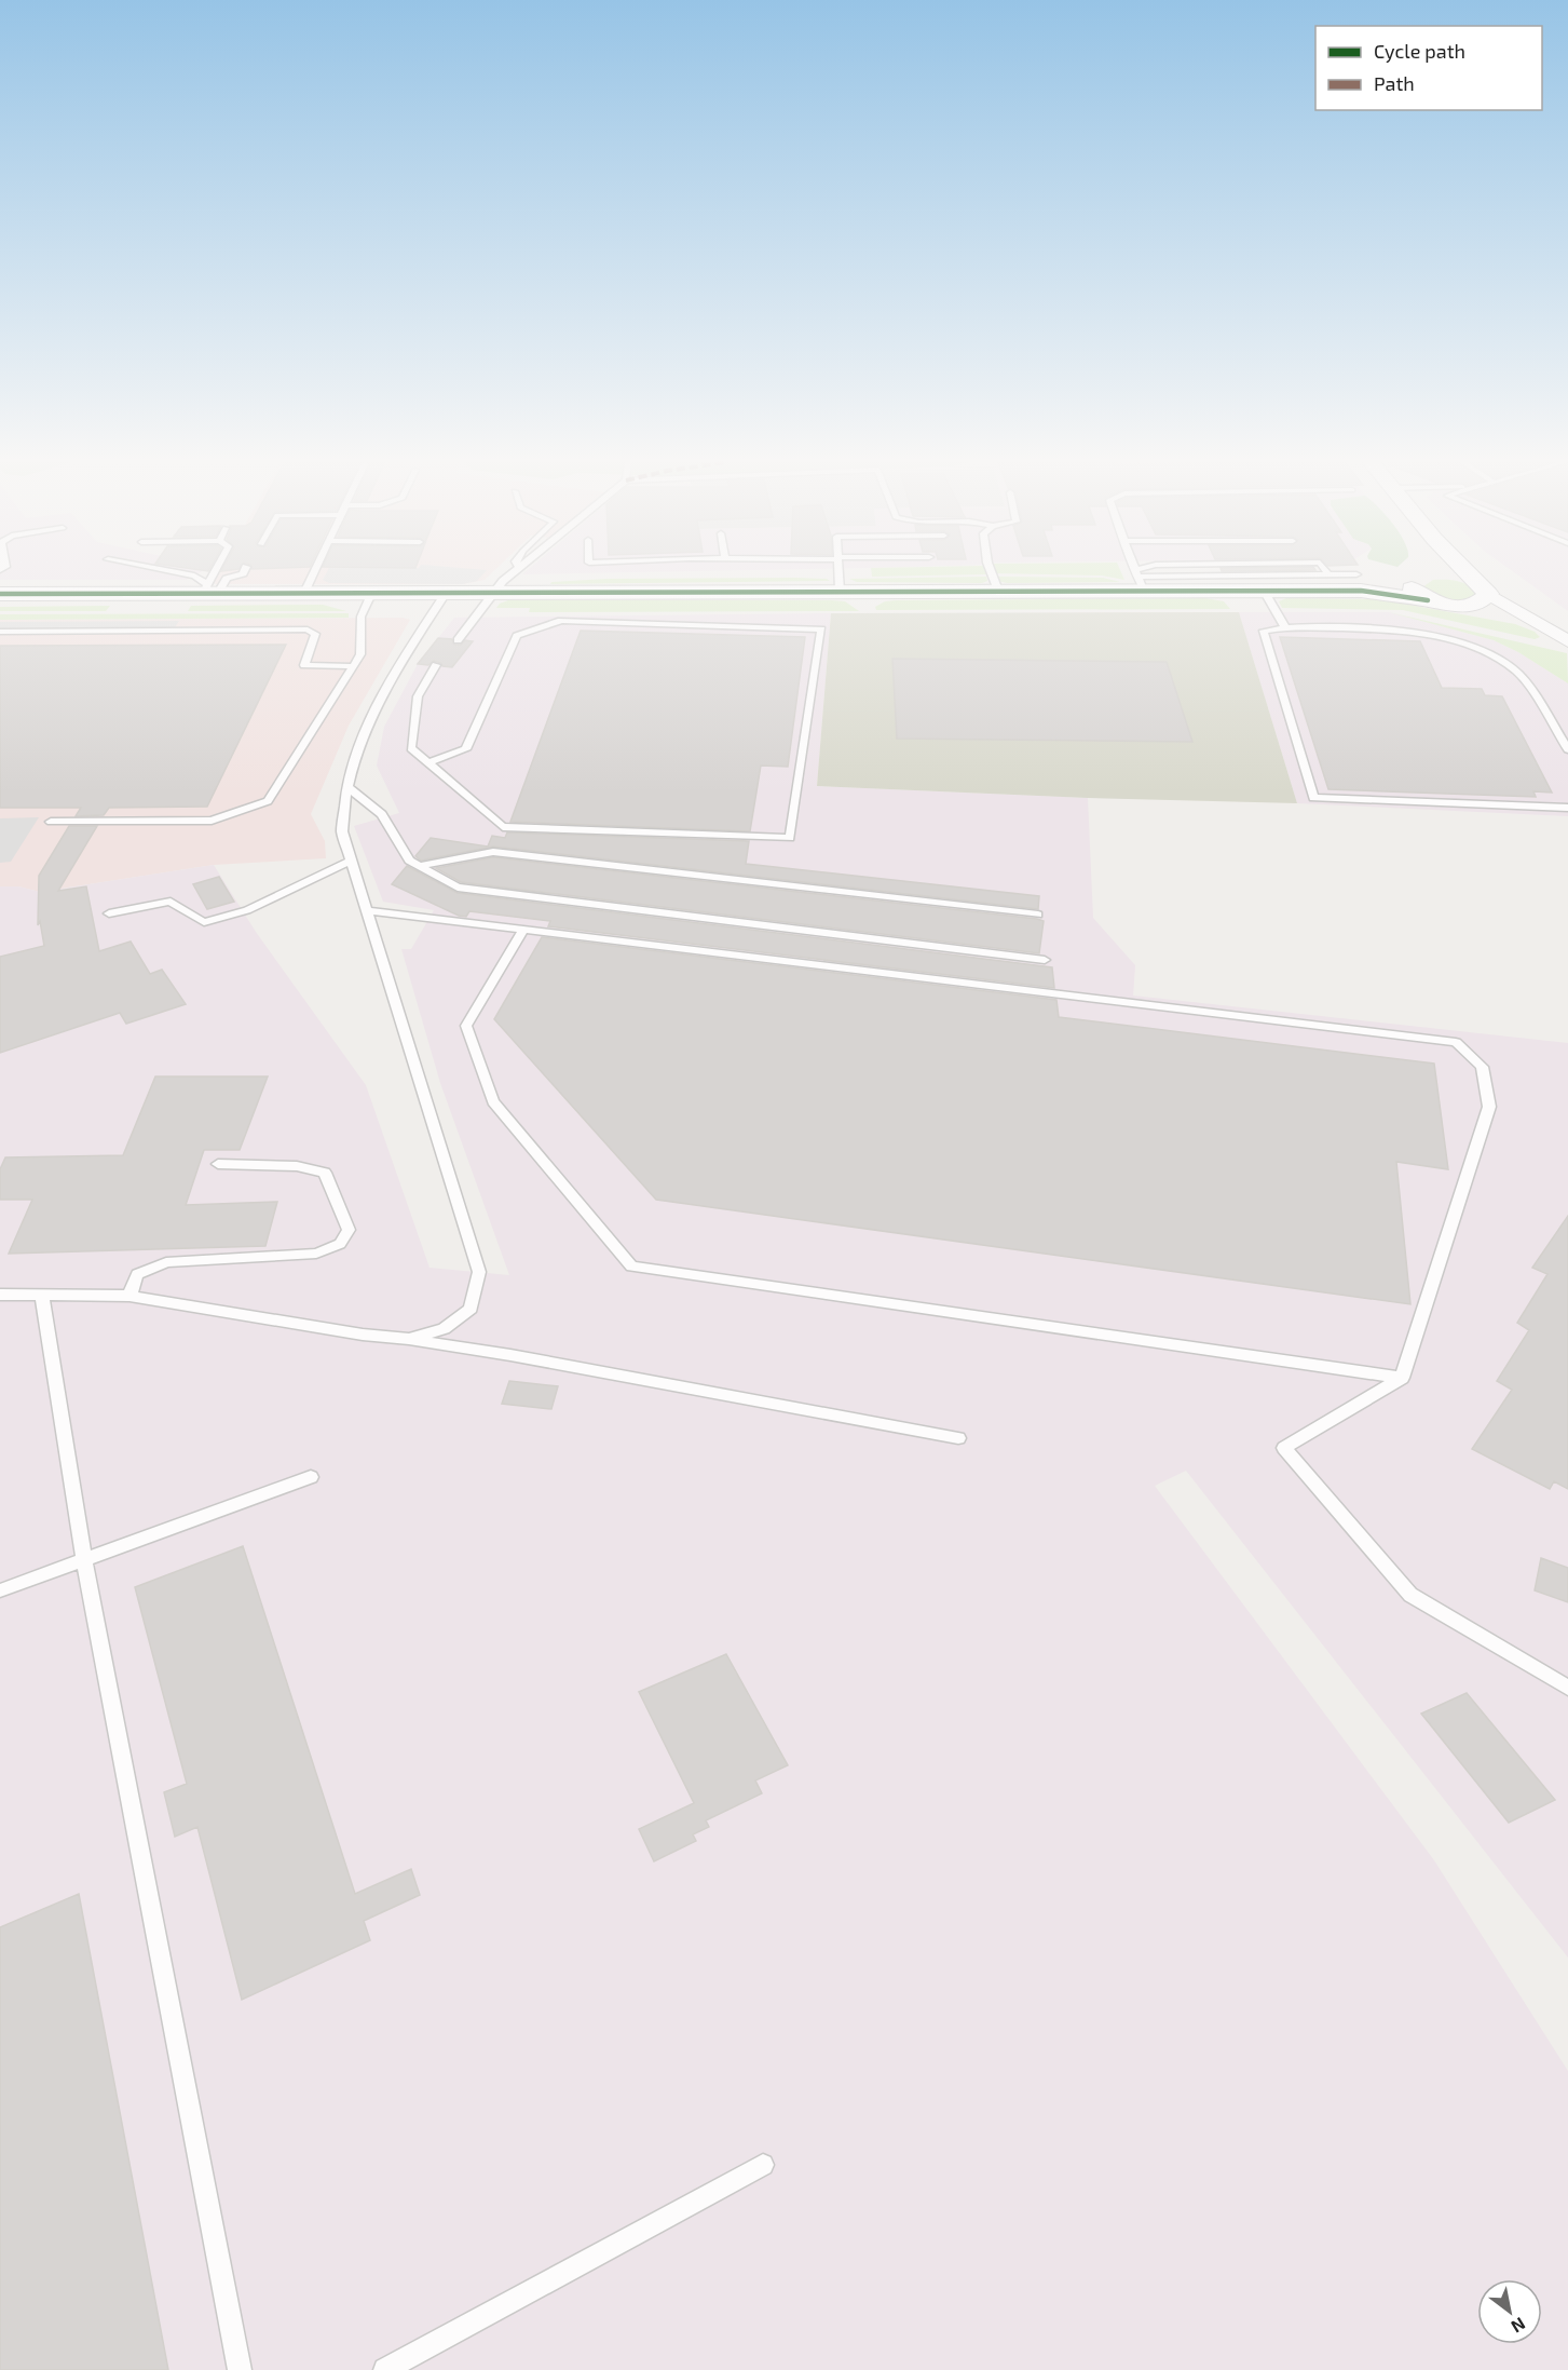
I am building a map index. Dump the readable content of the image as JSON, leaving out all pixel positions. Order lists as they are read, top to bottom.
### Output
{
  "legend": ["Cycle path", "Path"],
  "north": "bottom right"
}
